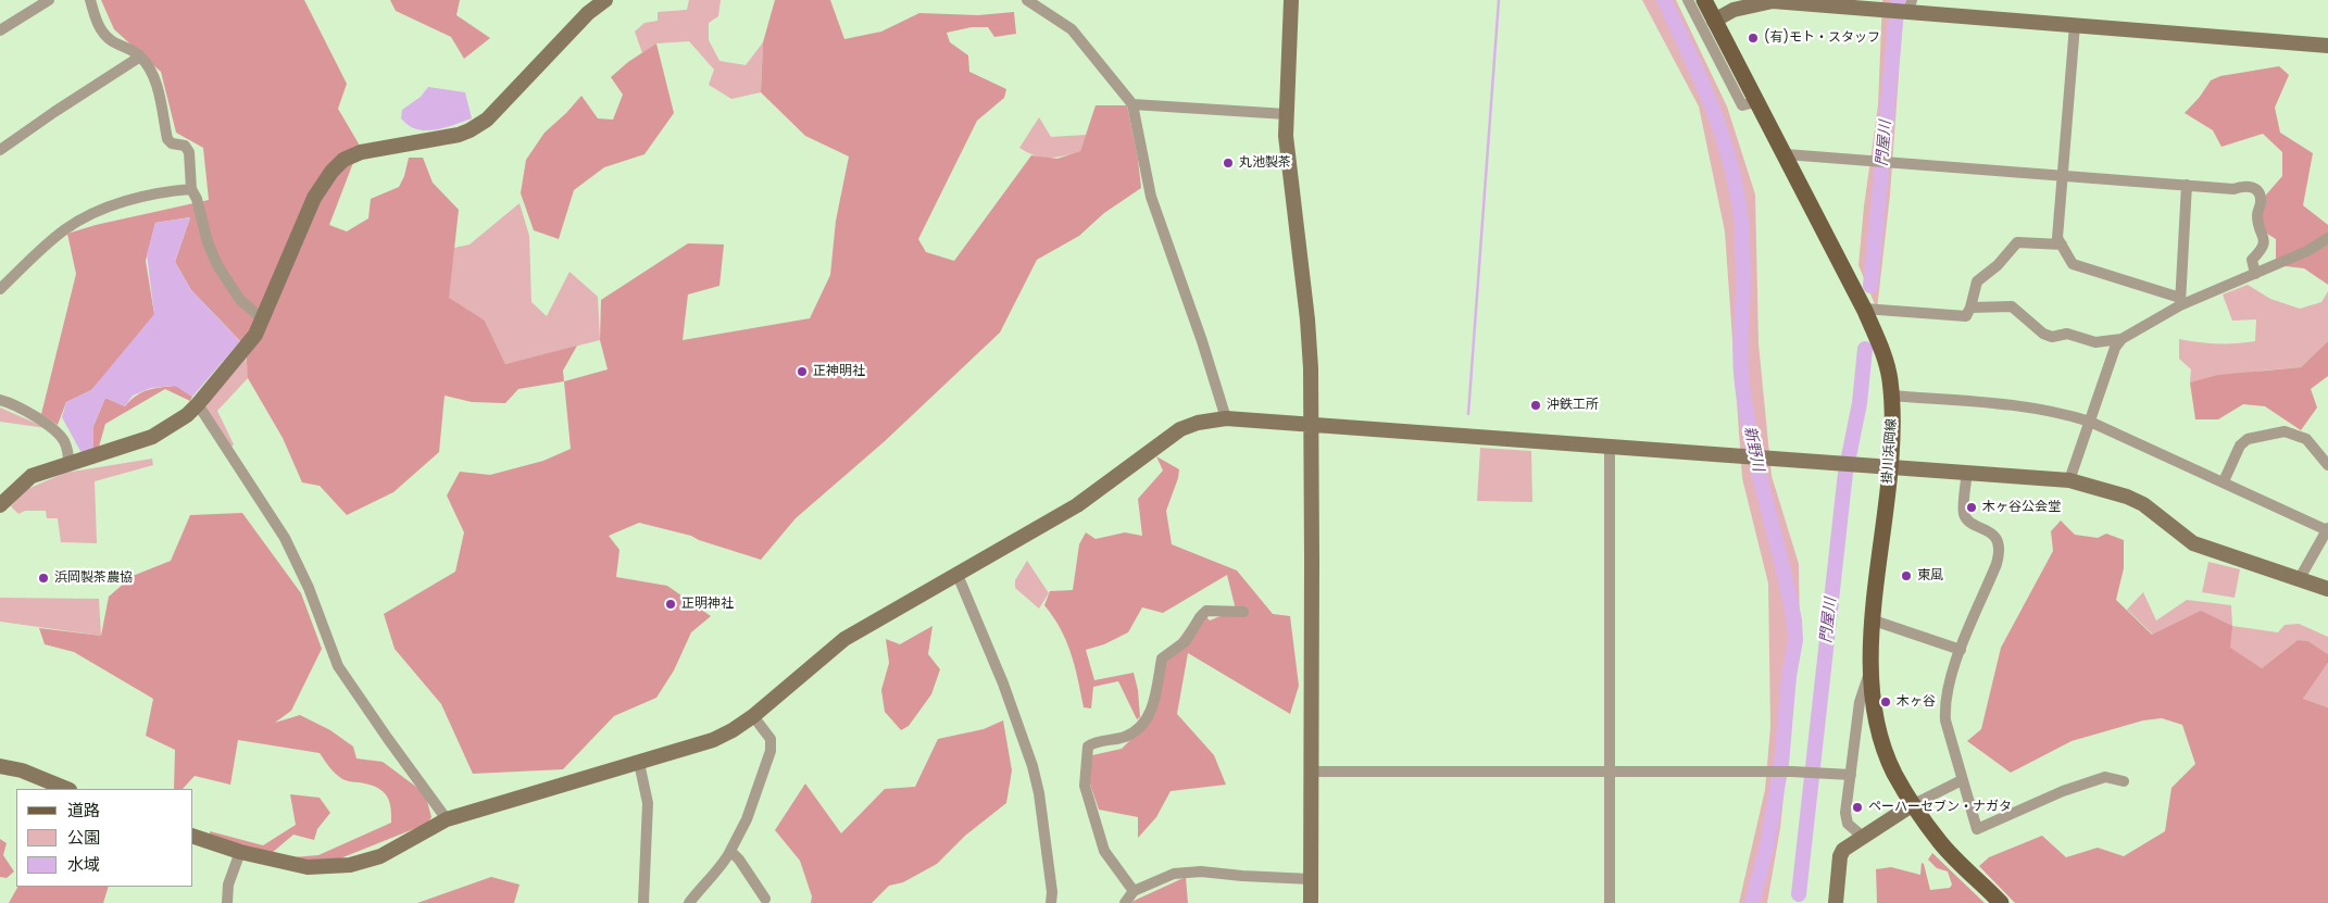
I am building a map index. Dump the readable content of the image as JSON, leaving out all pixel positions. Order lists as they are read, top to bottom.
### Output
{
  "streets": {
    "main road": ["掛川浜岡線"]
  },
  "water": ["門屋川", "新野川"],
  "places": [
    "(有)モト・スタッフ",
    "丸池製茶",
    "正神明社",
    "沖鉄工所",
    "木ヶ谷公会堂",
    "東風",
    "浜岡製茶農協",
    "正明神社",
    "木ヶ谷",
    "ペーハーセブン・ナガタ"
  ],
  "legend": ["道路", "公園", "水域"]
}
